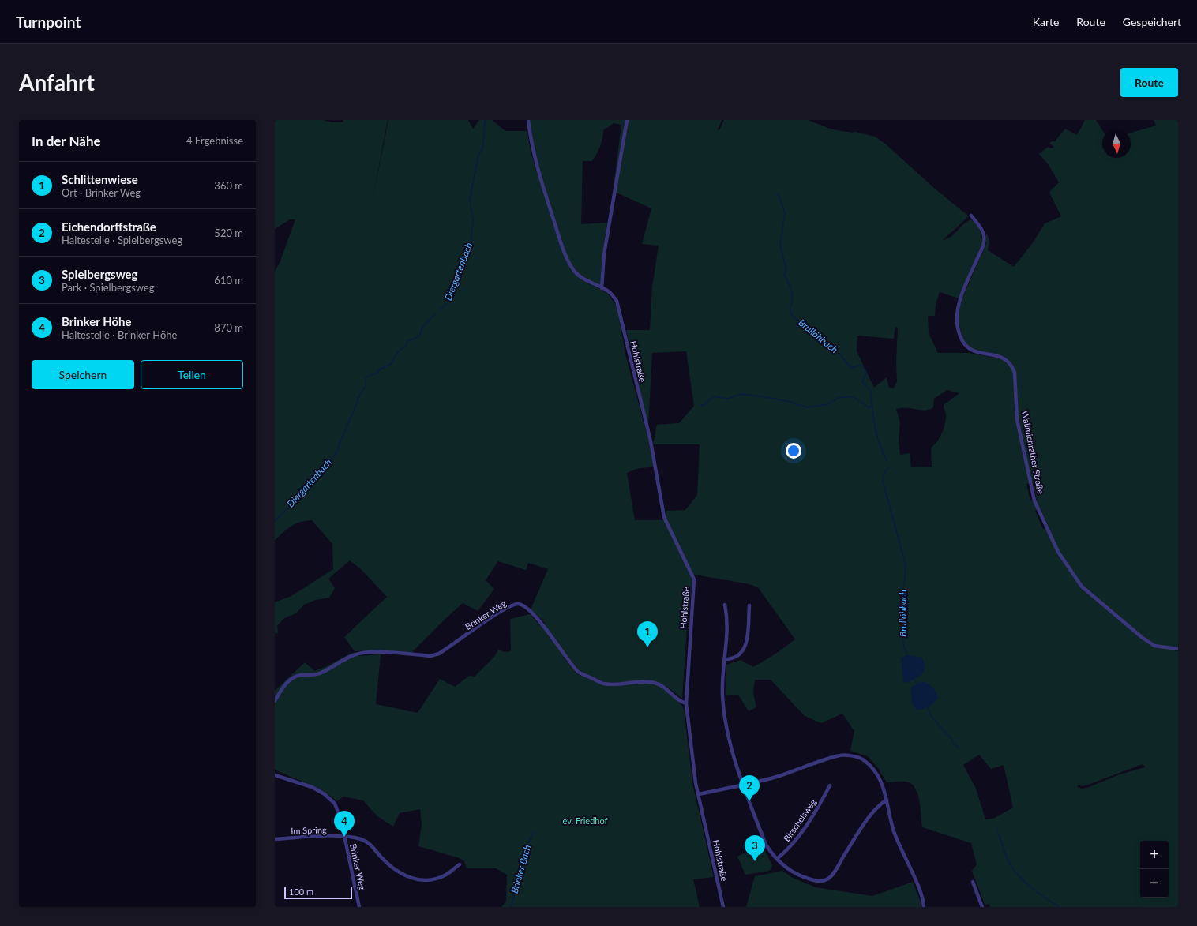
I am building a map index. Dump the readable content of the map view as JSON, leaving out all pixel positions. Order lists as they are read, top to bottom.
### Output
{
  "streets": {
    "street": [
      "Hohlstraße",
      "Wallmichrather Straße",
      "Brinker Weg",
      "Birschelsweg",
      "Im Spring"
    ]
  },
  "crossings": [
    ["Hohlstraße", "Brinker Weg"],
    ["Brinker Weg", "Im Spring"]
  ],
  "water": ["Diergartenbach", "Brullöhbach", "Brinker Bach"],
  "parks": ["ev. Friedhof"],
  "scale_bar": "100 m",
  "north": "bottom",
  "page": {
    "header": "Turnpoint",
    "nav": ["Karte", "Route", "Gespeichert"],
    "buttons": [
      "Route",
      ["Speichern", "Teilen"]
    ],
    "title": "Anfahrt",
    "heading": ["In der Nähe", "4 Ergebnisse"],
    "list": [
      {
        "mark": "1",
        "name": "Schlittenwiese",
        "note": "Ort · Brinker Weg",
        "value": "360 m"
      },
      {
        "mark": "2",
        "name": "Eichendorffstraße",
        "note": "Haltestelle · Spielbergsweg",
        "value": "520 m"
      },
      {
        "mark": "3",
        "name": "Spielbergsweg",
        "note": "Park · Spielbergsweg",
        "value": "610 m"
      },
      {
        "mark": "4",
        "name": "Brinker Höhe",
        "note": "Haltestelle · Brinker Höhe",
        "value": "870 m"
      }
    ],
    "pins": [
      "1",
      "2",
      "4",
      "3"
    ],
    "map_buttons": ["+", "−"],
    "scale": "100 m"
  }
}
